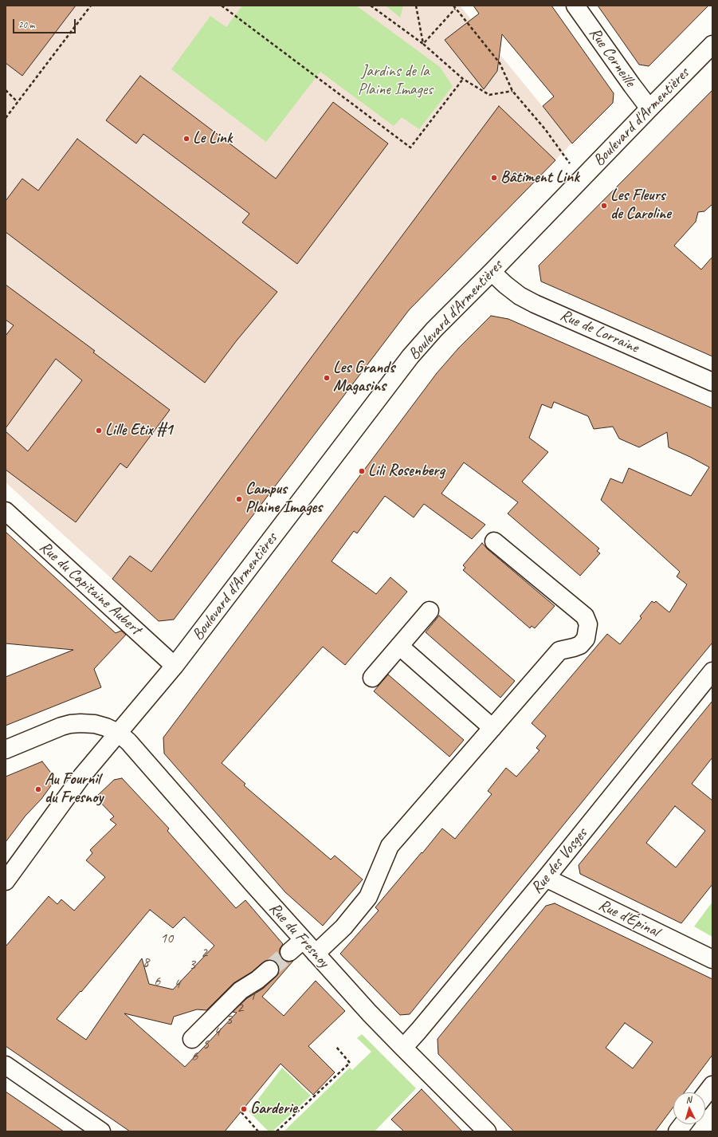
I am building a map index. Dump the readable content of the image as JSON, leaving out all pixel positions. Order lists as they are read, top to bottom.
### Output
{
  "streets": {
    "street": [
      "Rue Corneille",
      "Boulevard d'Armentières",
      "Rue de Lorraine",
      "Rue du Capitaine Aubert",
      "Rue des Vosges",
      "Rue d'Épinal",
      "Rue du Fresnoy"
    ]
  },
  "crossings": [
    ["Rue Corneille", "Boulevard d'Armentières"],
    ["Boulevard d'Armentières", "Rue de Lorraine"],
    ["Boulevard d'Armentières", "Rue du Capitaine Aubert"],
    ["Boulevard d'Armentières", "Rue du Fresnoy"],
    ["Rue des Vosges", "Rue d'Épinal"],
    ["Rue des Vosges", "Rue du Fresnoy"]
  ],
  "parks": ["Jardins de la Plaine Images"],
  "places": [
    "Le Link",
    "Bâtiment Link",
    "Les Fleurs de Caroline",
    "Les Grands Magasins",
    "Lille Etix #1",
    "Lili Rosenberg",
    "Campus Plaine Images",
    "Au Fournil du Fresnoy",
    "Garderie"
  ],
  "house_numbers": [
    "10",
    "2",
    "8",
    "3",
    "6",
    "4",
    "1",
    "2",
    "3",
    "4",
    "5",
    "6"
  ],
  "scale_bar": "20 m",
  "north": "top"
}
